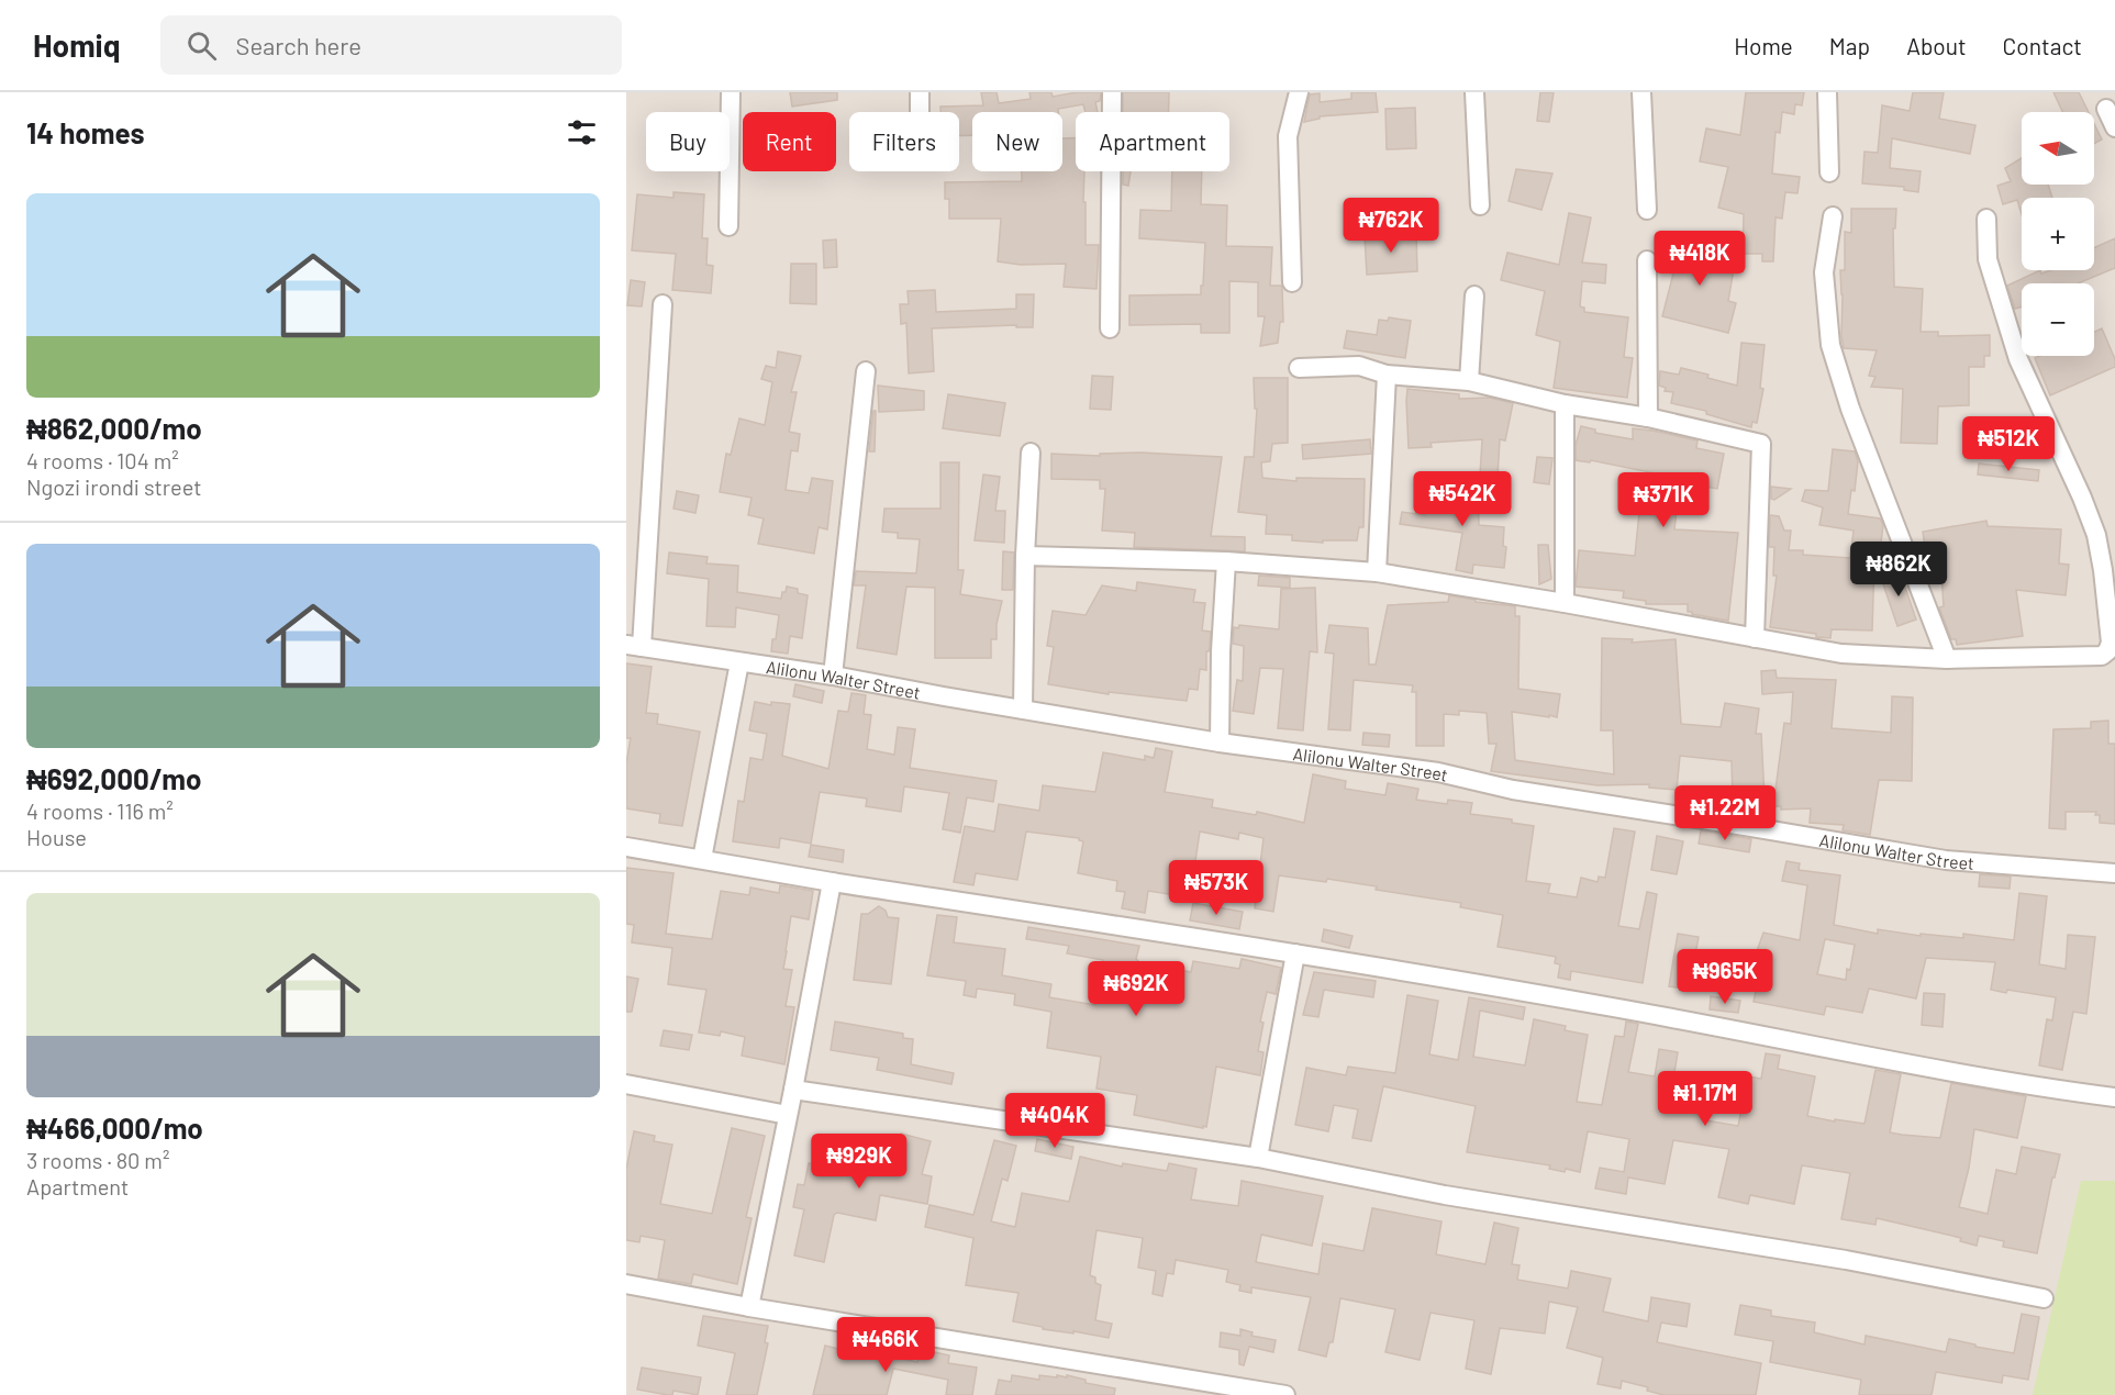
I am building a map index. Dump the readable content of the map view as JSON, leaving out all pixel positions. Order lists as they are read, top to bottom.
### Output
{
  "streets": {
    "street": ["Alilonu Walter Street"]
  },
  "north": "left",
  "page": {
    "header": "Homiq",
    "search": "Search here",
    "nav": [
      "Home",
      "Map",
      "About",
      "Contact"
    ],
    "heading": "14 homes",
    "map_buttons": ["+", "−"],
    "chip": [
      "Buy",
      "Rent",
      "Filters",
      "New",
      "Apartment"
    ],
    "list": [
      {
        "name": "₦862,000/mo",
        "note": "4 rooms · 104 m² · Ngozi irondi street"
      },
      {
        "name": "₦692,000/mo",
        "note": "4 rooms · 116 m² · House"
      },
      {
        "name": "₦466,000/mo",
        "note": "3 rooms · 80 m² · Apartment"
      }
    ],
    "price": [
      "₦762K",
      "₦418K",
      "₦512K",
      "₦542K",
      "₦371K",
      "₦862K",
      "₦1.22M",
      "₦573K",
      "₦965K",
      "₦692K",
      "₦1.17M",
      "₦404K",
      "₦929K",
      "₦466K"
    ]
  }
}
